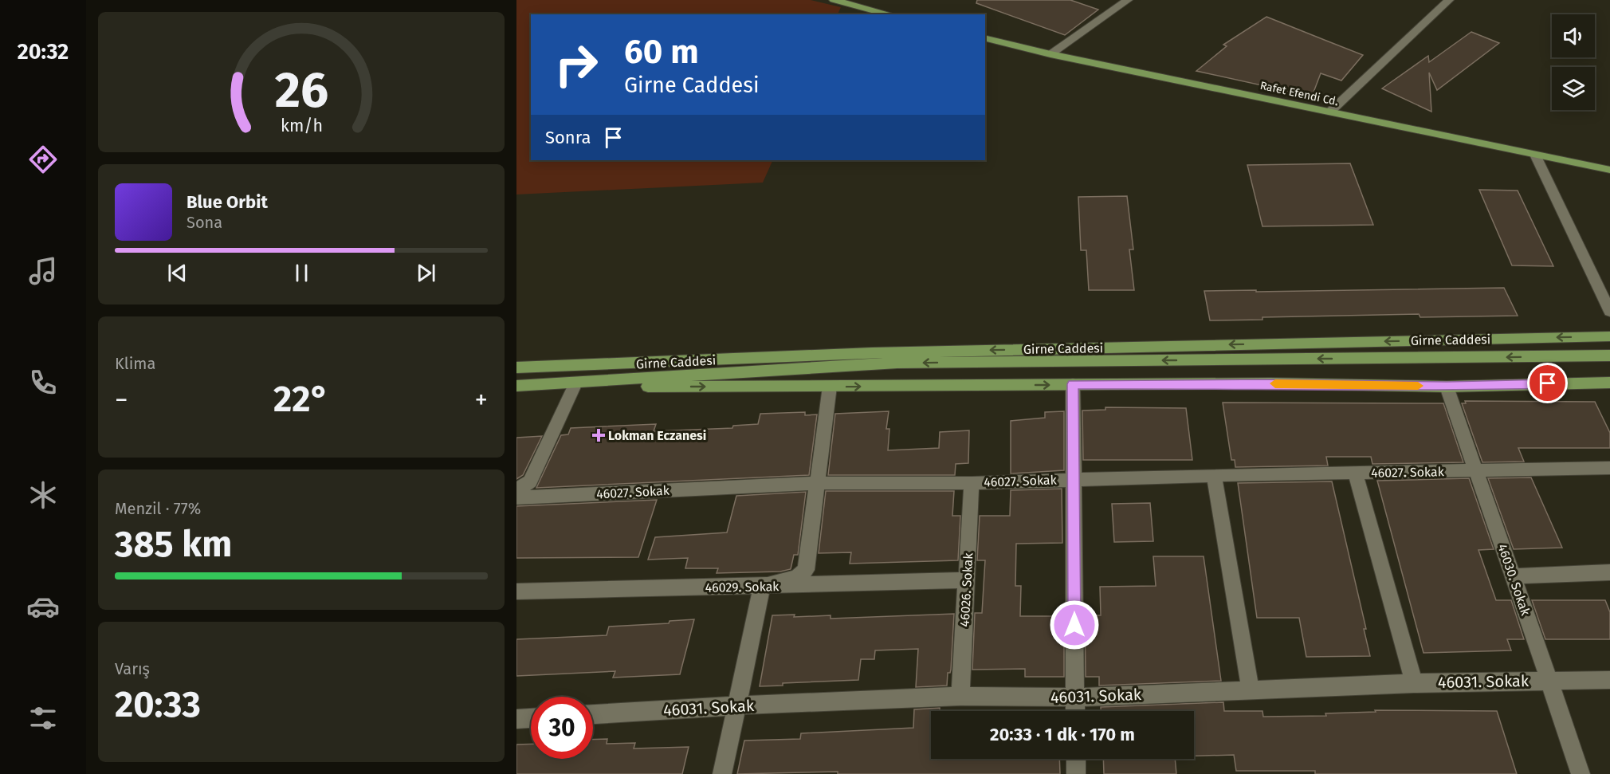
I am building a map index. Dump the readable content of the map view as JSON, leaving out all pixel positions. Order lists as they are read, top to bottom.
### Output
{
  "streets": {
    "main road": ["Rafet Efendi Cd.", "Girne Caddesi"],
    "street": [
      "46027. Sokak",
      "46030. Sokak",
      "46029. Sokak",
      "46026. Sokak",
      "46031. Sokak"
    ]
  },
  "crossings": [
    ["Girne Caddesi", "46030. Sokak"],
    ["46027. Sokak", "46030. Sokak"],
    ["46027. Sokak", "46026. Sokak"],
    ["46030. Sokak", "46031. Sokak"],
    ["46029. Sokak", "46026. Sokak"],
    ["46026. Sokak", "46031. Sokak"]
  ],
  "places": {
    "health": ["Lokman Eczanesi"]
  },
  "page": {
    "tabs": "20:32",
    "turn": ["60 m", "Girne Caddesi"],
    "then": "Sonra",
    "song": ["Blue Orbit", "Sona"],
    "tile": [
      "Klima",
      ["Menzil · 77%", "385 km"],
      ["Varış", "20:33"]
    ],
    "heat": ["−", "22°", "+"],
    "limit": "30",
    "trip": "20:33 · 1 dk · 170 m",
    "gauge": ["26", "km/h"]
  }
}
